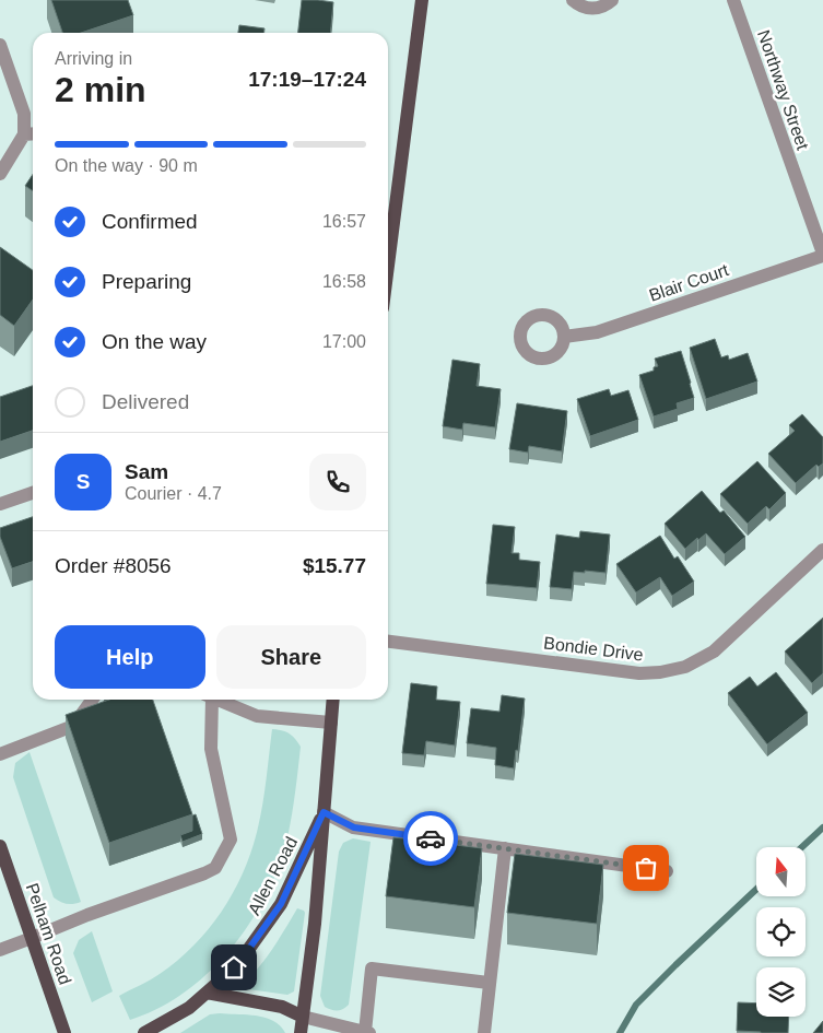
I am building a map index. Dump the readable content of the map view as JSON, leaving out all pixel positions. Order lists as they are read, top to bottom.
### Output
{
  "streets": {
    "main road": ["Allen Road", "Pelham Road"],
    "street": ["Northway Street", "Blair Court", "Bondie Drive"]
  },
  "crossings": [
    ["Northway Street", "Blair Court"]
  ],
  "north": "top",
  "page": {
    "heading": ["2 min", "Arriving in", "17:19–17:24"],
    "panel": [
      "Sam",
      "Courier · 4.7",
      "Order #8056",
      "$15.77"
    ],
    "bar": "On the way · 90 m",
    "list": [
      ["Confirmed", "16:57"],
      ["Preparing", "16:58"],
      ["On the way", "17:00"],
      "Delivered"
    ],
    "round": "S",
    "buttons": ["Help", "Share"]
  }
}
